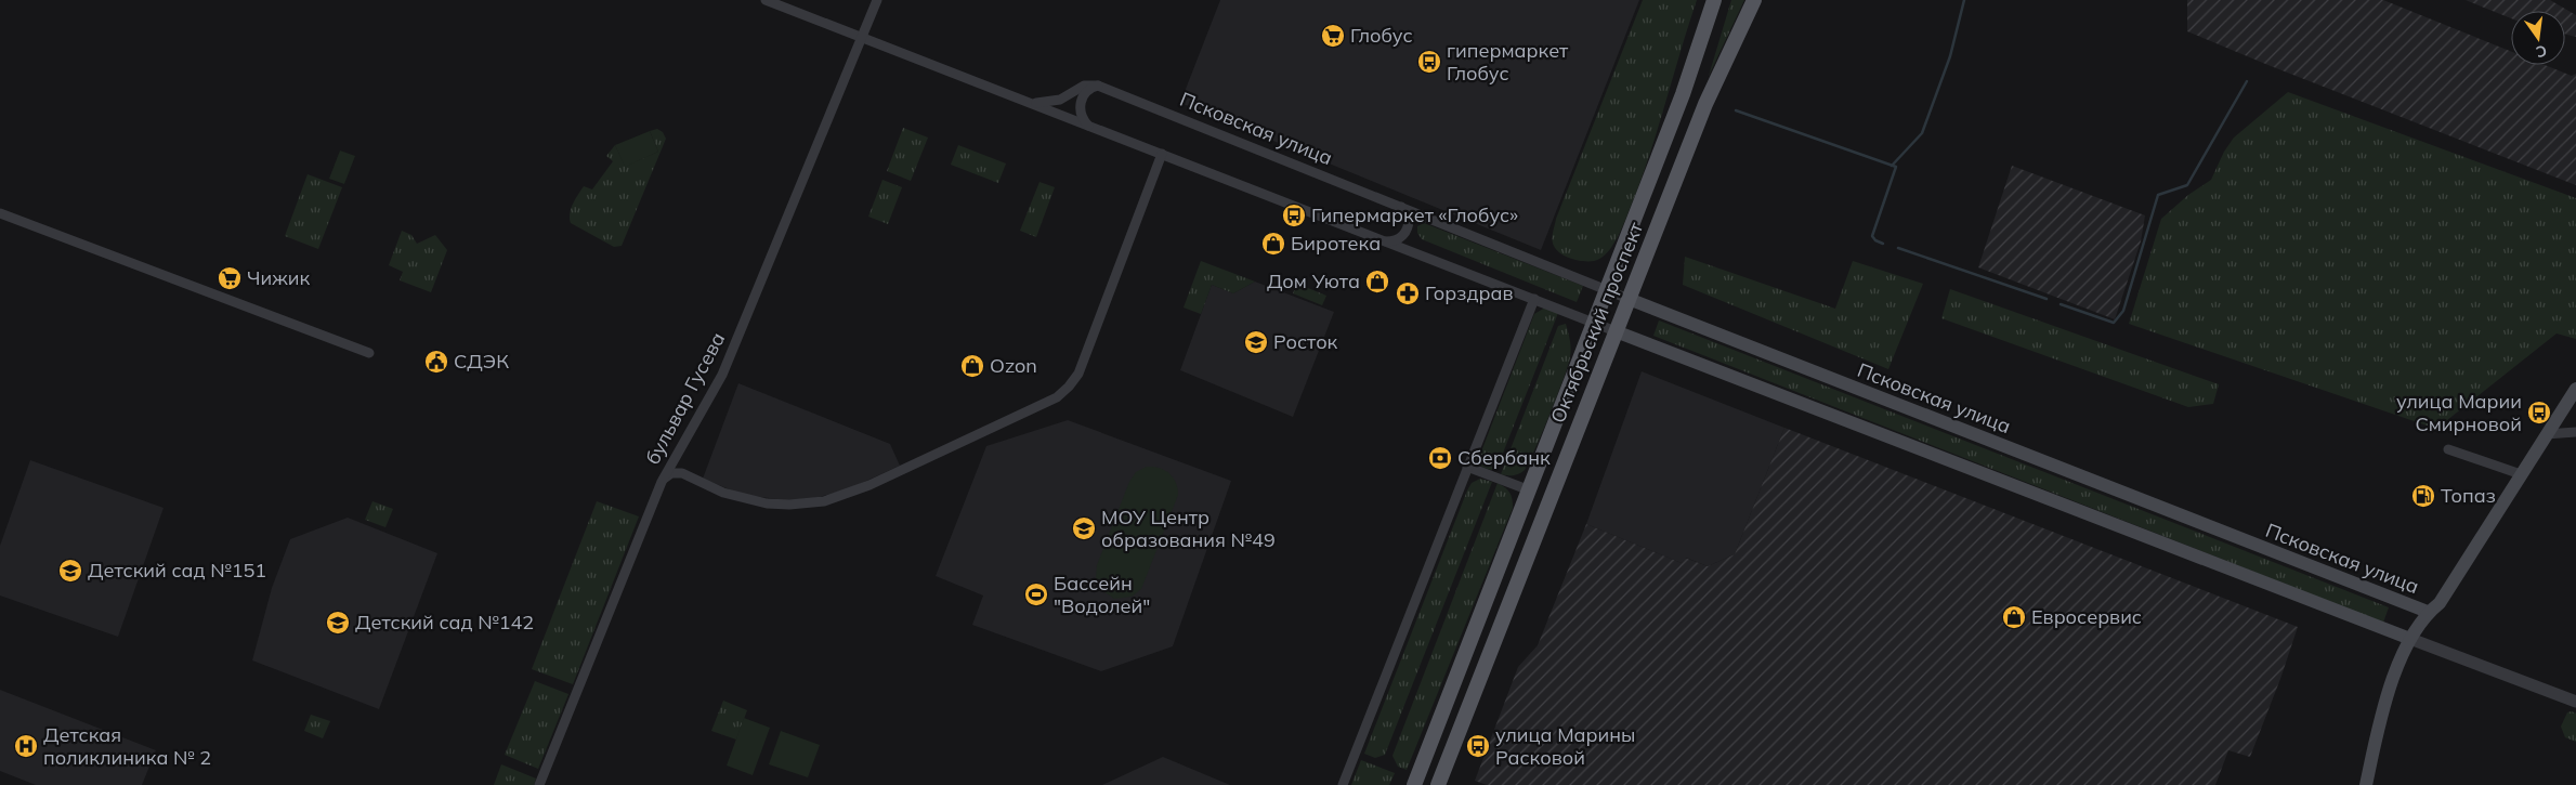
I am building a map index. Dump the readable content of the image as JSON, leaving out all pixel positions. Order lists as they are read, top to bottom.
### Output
{
  "streets": {
    "main road": ["Псковская улица", "Октябрьский проспект"],
    "street": ["бульвар Гусева"]
  },
  "crossings": [
    ["Псковская улица", "Октябрьский проспект"]
  ],
  "places": {
    "supermarket": ["Глобус", "Чижик"],
    "bus stop": [
      "гипермаркет Глобус",
      "Гипермаркет «Глобус»",
      "улица Марии Смирновой",
      "улица Марины Расковой"
    ],
    "shop": [
      "Биротека",
      "Дом Уюта",
      "Ozon",
      "Евросервис"
    ],
    "pharmacy": ["Горздрав"],
    "school or university": [
      "Росток",
      "МОУ Центр образования №49",
      "Детский сад №151",
      "Детский сад №142"
    ],
    "public building": ["СДЭК"],
    "bank": ["Сбербанк"],
    "fuel station": ["Топаз"],
    "sports": ["Бассейн \"Водолей\""],
    "hospital": ["Детская поликлиника № 2"]
  },
  "north": "bottom"
}
